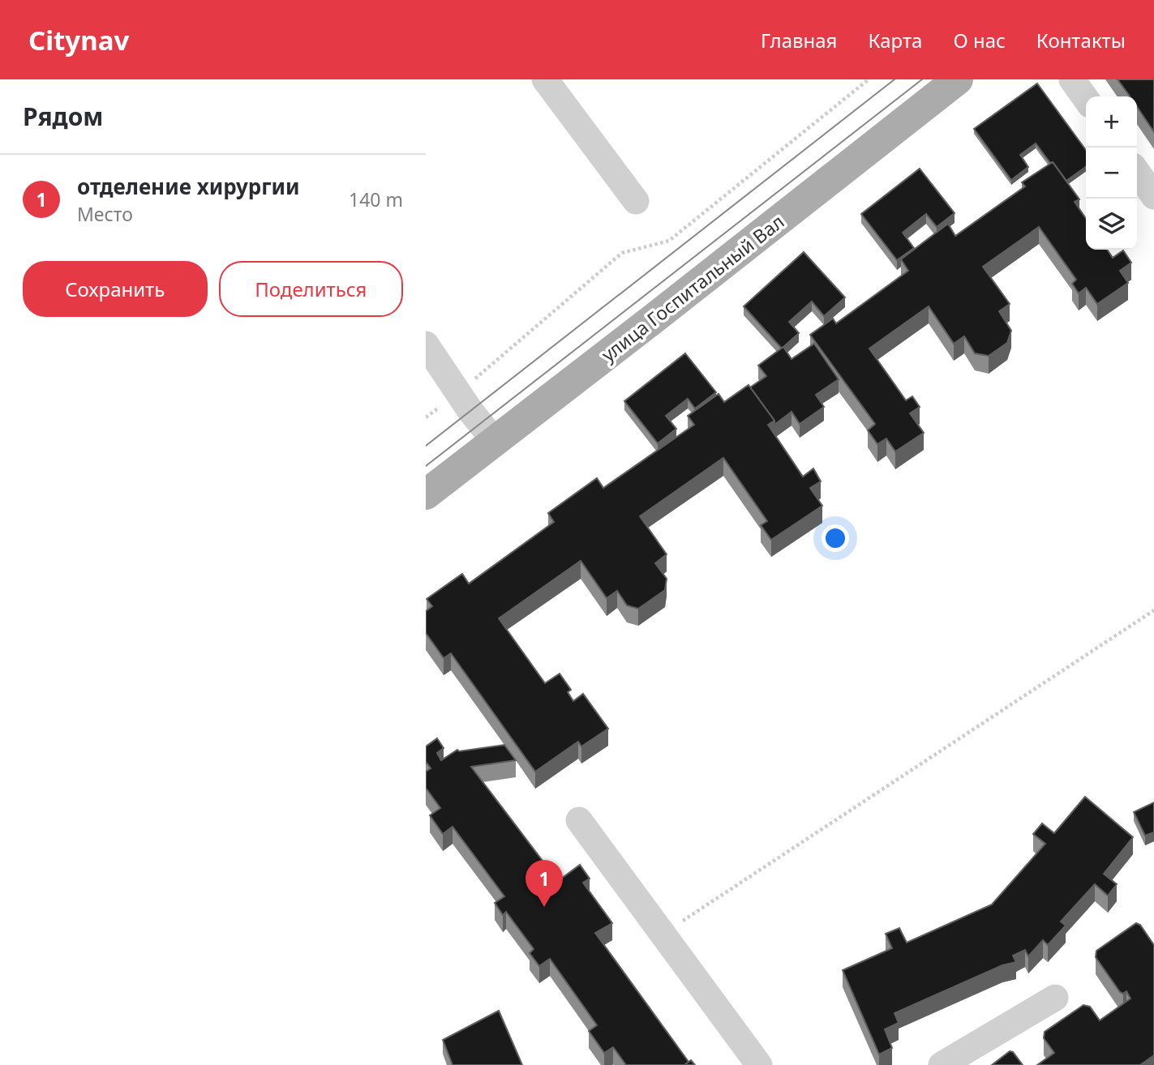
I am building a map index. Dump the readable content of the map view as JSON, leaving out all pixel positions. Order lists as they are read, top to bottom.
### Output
{
  "streets": {
    "main road": ["улица Госпитальный Вал"]
  },
  "page": {
    "header": "Citynav",
    "nav": [
      "Главная",
      "Карта",
      "О нас",
      "Контакты"
    ],
    "heading": "Рядом",
    "map_buttons": ["+", "−"],
    "list": [
      {
        "mark": "1",
        "name": "отделение хирургии",
        "note": "Место",
        "value": "140 m"
      }
    ],
    "buttons": ["Сохранить", "Поделиться"],
    "pins": "1"
  }
}
